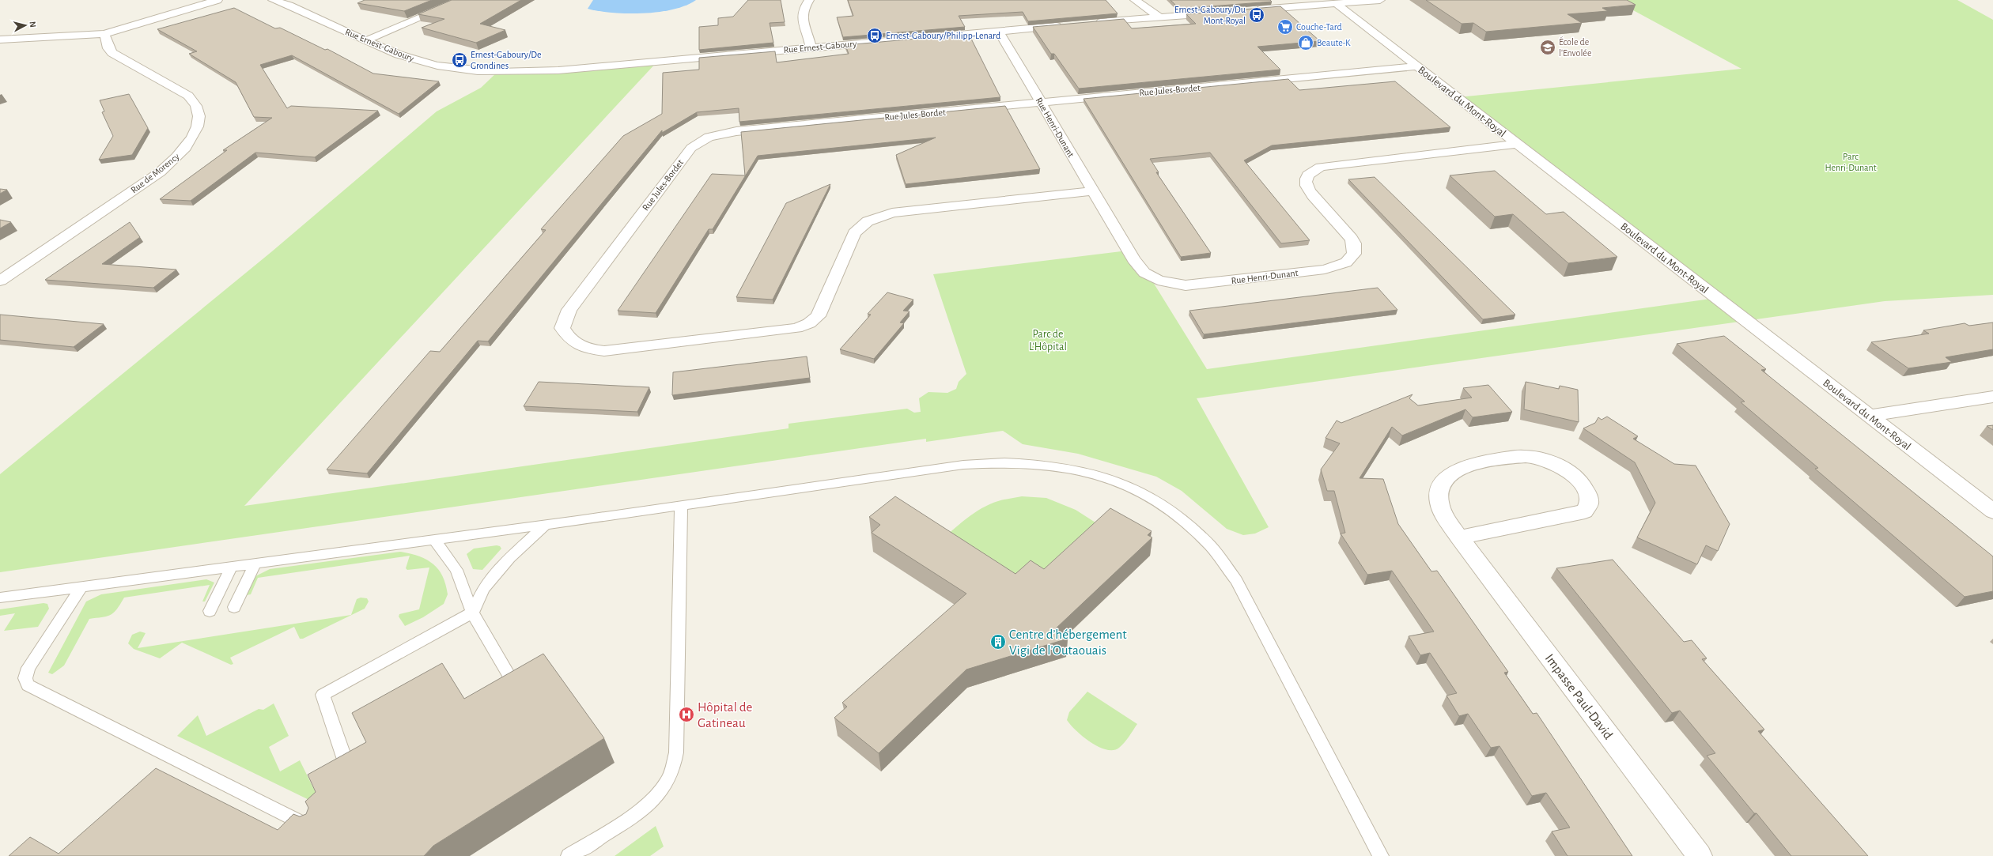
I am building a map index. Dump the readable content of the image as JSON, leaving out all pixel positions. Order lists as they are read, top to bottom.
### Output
{
  "streets": {
    "street": [
      "Rue Ernest-Gaboury",
      "Rue Jules-Bordet",
      "Boulevard du Mont-Royal",
      "Rue Henri-Dunant",
      "Rue de Morency",
      "Impasse Paul-David"
    ]
  },
  "crossings": [
    ["Rue Ernest-Gaboury", "Rue Henri-Dunant"],
    ["Rue Jules-Bordet", "Boulevard du Mont-Royal"],
    ["Rue Jules-Bordet", "Rue Henri-Dunant"],
    ["Boulevard du Mont-Royal", "Rue Henri-Dunant"]
  ],
  "parks": ["Parc Henri-Dunant", "Parc de L'Hôpital"],
  "places": {
    "bus stop": ["Ernest-Gaboury/Du Mont-Royal", "Ernest-Gaboury/Philipp-Lenard", "Ernest-Gaboury/De Grondines"],
    "supermarket": ["Couche-Tard"],
    "shop": ["Beaute-K"],
    "school or university": ["École de l'Envolée"],
    "building": ["Centre d’hébergement Vigi de l’Outaouais"],
    "hospital": ["Hôpital de Gatineau"]
  },
  "north": "right"
}
